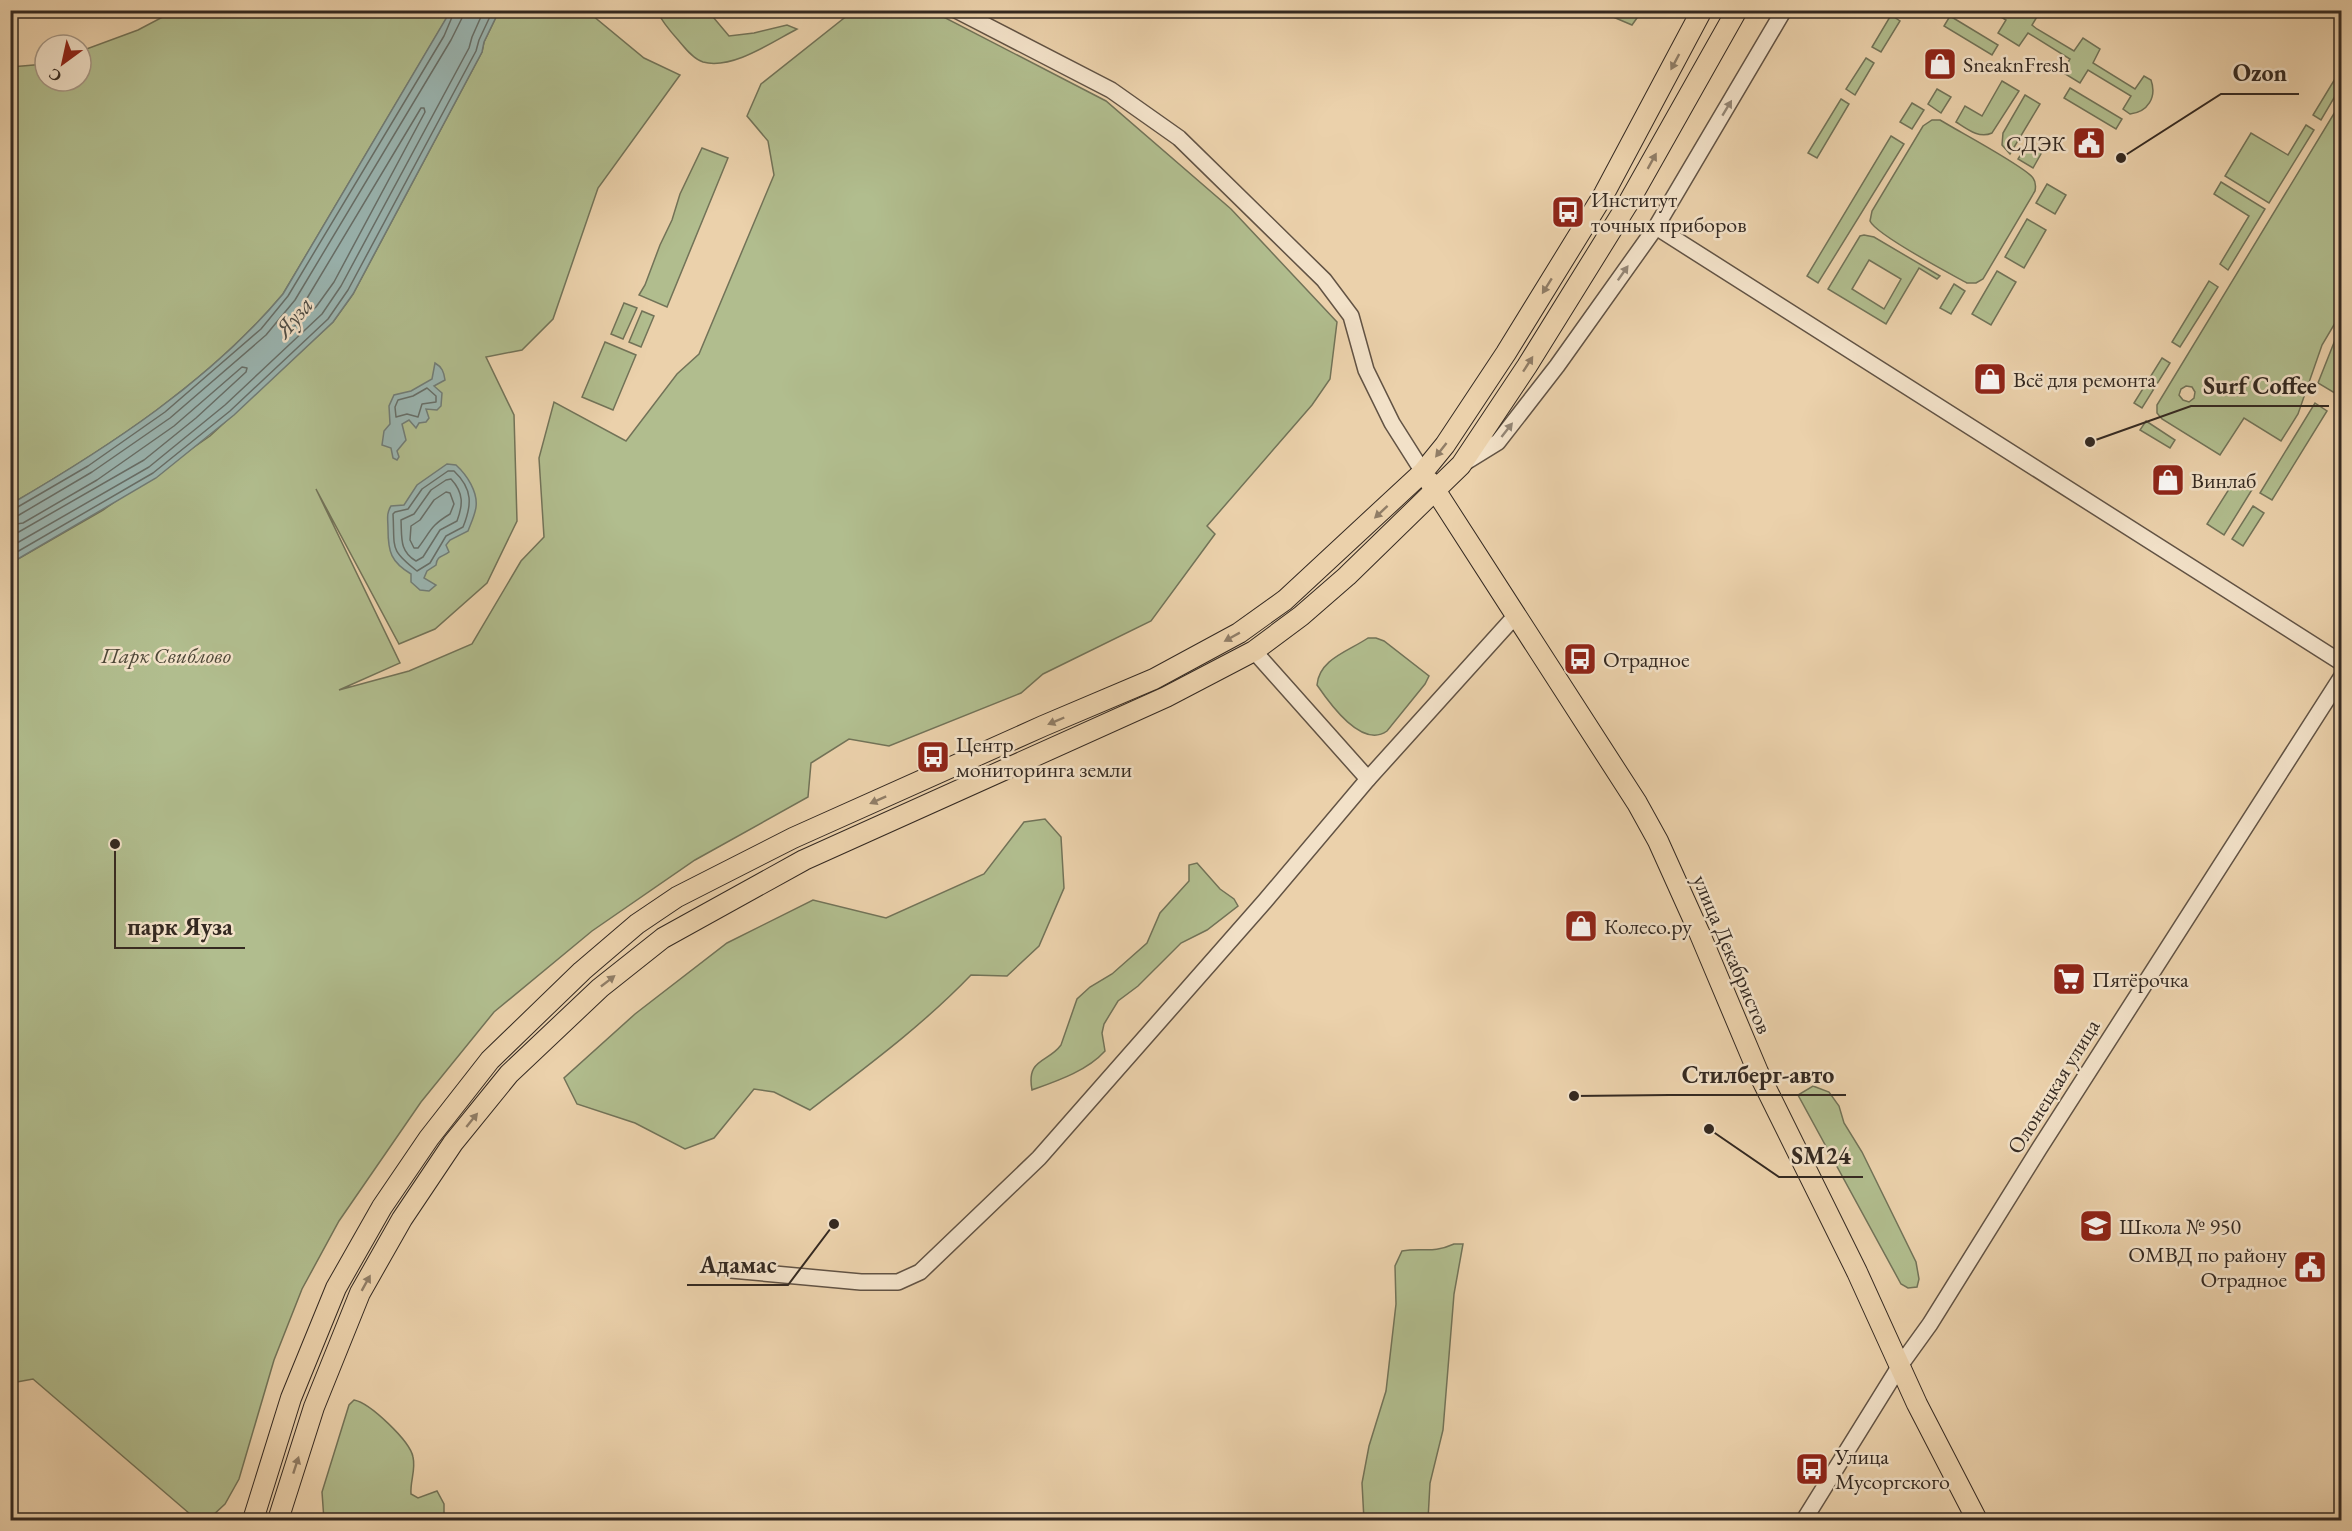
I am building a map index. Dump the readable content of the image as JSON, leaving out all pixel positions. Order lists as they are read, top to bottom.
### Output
{
  "streets": {
    "main road": ["улица Декабристов"],
    "street": ["Олонецкая улица"]
  },
  "crossings": [
    ["улица Декабристов", "Олонецкая улица"]
  ],
  "water": ["Яуза"],
  "parks": ["Парк Свиблово"],
  "places": {
    "shop": [
      "SneaknFresh",
      "Всё для ремонта",
      "Винлаб",
      "Колесо.ру"
    ],
    "public building": ["СДЭК", "ОМВД по району Отрадное"],
    "other": [
      "Ozon",
      "Surf Coffee",
      "парк Яуза",
      "Стилберг-авто",
      "SM24",
      "Адамас"
    ],
    "bus stop": [
      "Институт точных приборов",
      "Отрадное",
      "Центр мониторинга земли",
      "Улица Мусоргского"
    ],
    "supermarket": ["Пятёрочка"],
    "school or university": ["Школа № 950"]
  },
  "north": "bottom left"
}
